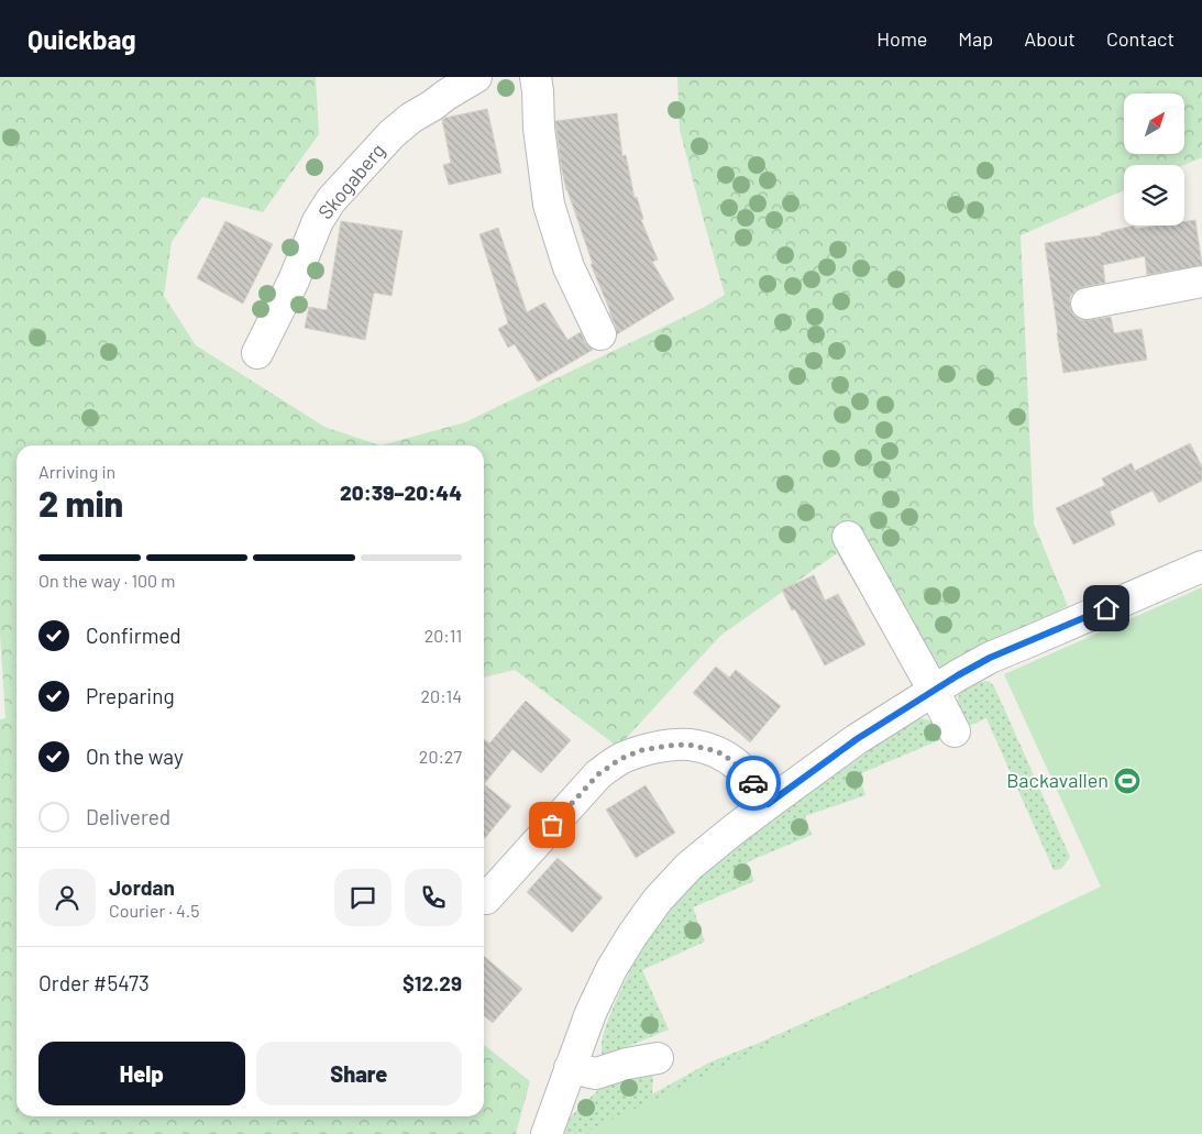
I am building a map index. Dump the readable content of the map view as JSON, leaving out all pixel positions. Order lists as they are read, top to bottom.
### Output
{
  "streets": {
    "street": ["Skogaberg"]
  },
  "places": {
    "sports": ["Backavallen"]
  },
  "north": "top right",
  "page": {
    "header": "Quickbag",
    "nav": [
      "Home",
      "Map",
      "About",
      "Contact"
    ],
    "heading": ["2 min", "Arriving in", "20:39–20:44"],
    "panel": [
      "Jordan",
      "Courier · 4.5",
      "Order #5473",
      "$12.29"
    ],
    "bar": "On the way · 100 m",
    "list": [
      ["Confirmed", "20:11"],
      ["Preparing", "20:14"],
      ["On the way", "20:27"],
      "Delivered"
    ],
    "buttons": ["Help", "Share"]
  }
}
